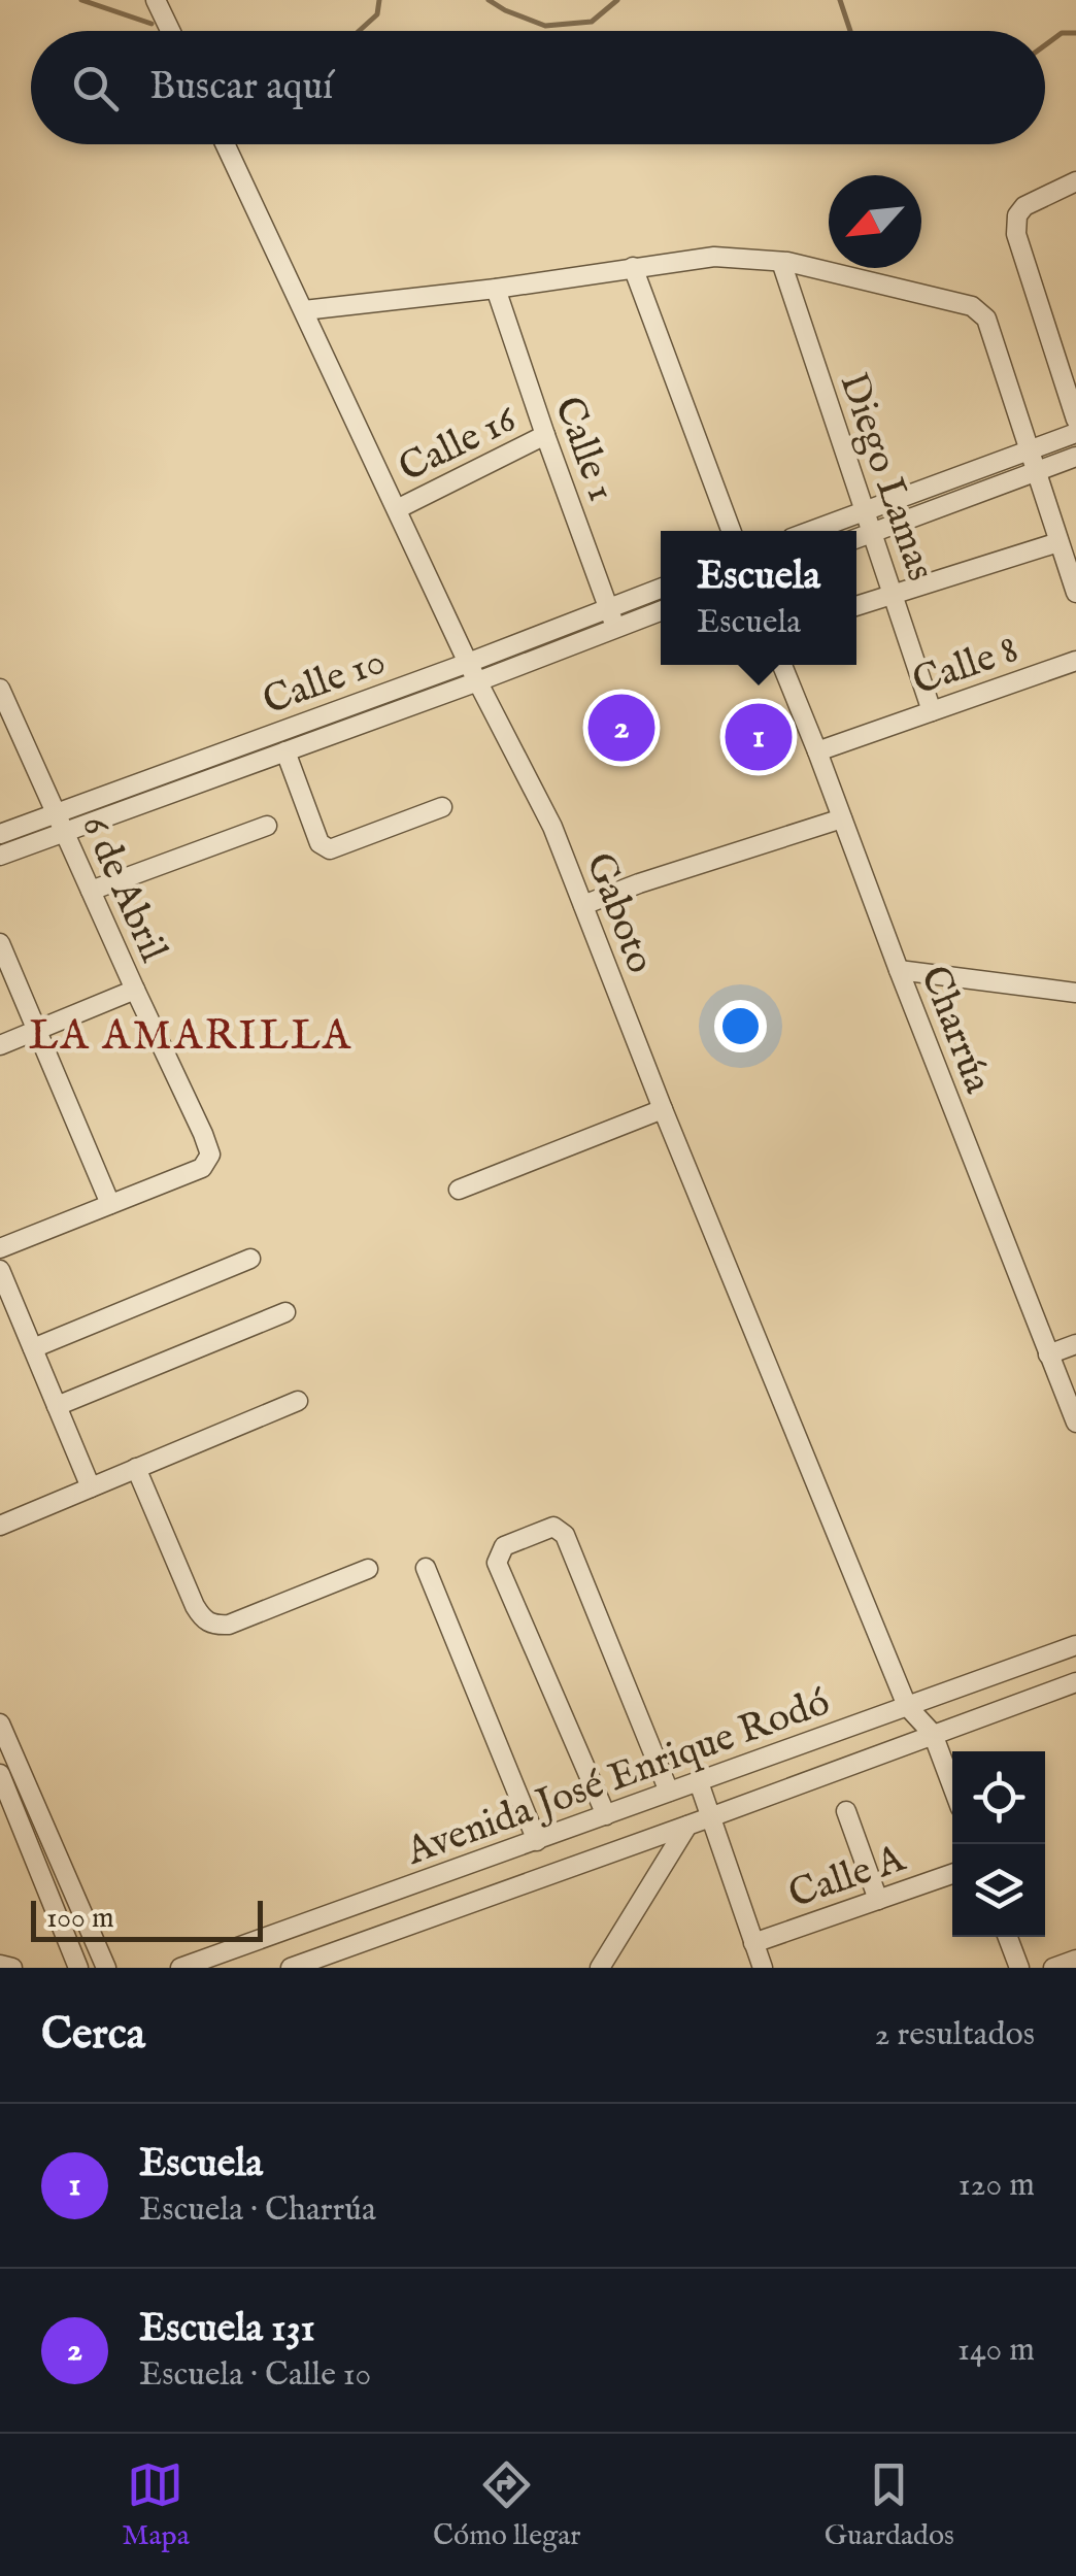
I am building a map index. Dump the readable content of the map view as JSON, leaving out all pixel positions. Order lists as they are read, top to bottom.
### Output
{
  "streets": {
    "street": [
      "Calle 16",
      "Calle 1",
      "Diego Lamas",
      "Calle 8",
      "Calle 10",
      "6 de Abril",
      "Gaboto",
      "Charrúa",
      "Avenida José Enrique Rodó",
      "Calle A"
    ]
  },
  "crossings": [
    ["Calle 16", "Calle 1"],
    ["Calle 16", "Gaboto"],
    ["Calle 1", "Calle 10"],
    ["Diego Lamas", "Calle 8"],
    ["Calle 8", "Charrúa"],
    ["Calle 10", "6 de Abril"],
    ["Calle 10", "Gaboto"],
    ["Gaboto", "Avenida José Enrique Rodó"]
  ],
  "districts": ["LA AMARILLA"],
  "scale_bar": "100 m",
  "north": "bottom left",
  "page": {
    "search": "Buscar aquí",
    "popup": ["Escuela", "Escuela"],
    "pins": ["2", "1"],
    "scale": "100 m",
    "heading": ["Cerca", "2 resultados"],
    "list": [
      {
        "mark": "1",
        "name": "Escuela",
        "note": "Escuela · Charrúa",
        "value": "120 m"
      },
      {
        "mark": "2",
        "name": "Escuela 131",
        "note": "Escuela · Calle 10",
        "value": "140 m"
      }
    ],
    "nav": ["Mapa", "Cómo llegar", "Guardados"]
  }
}
